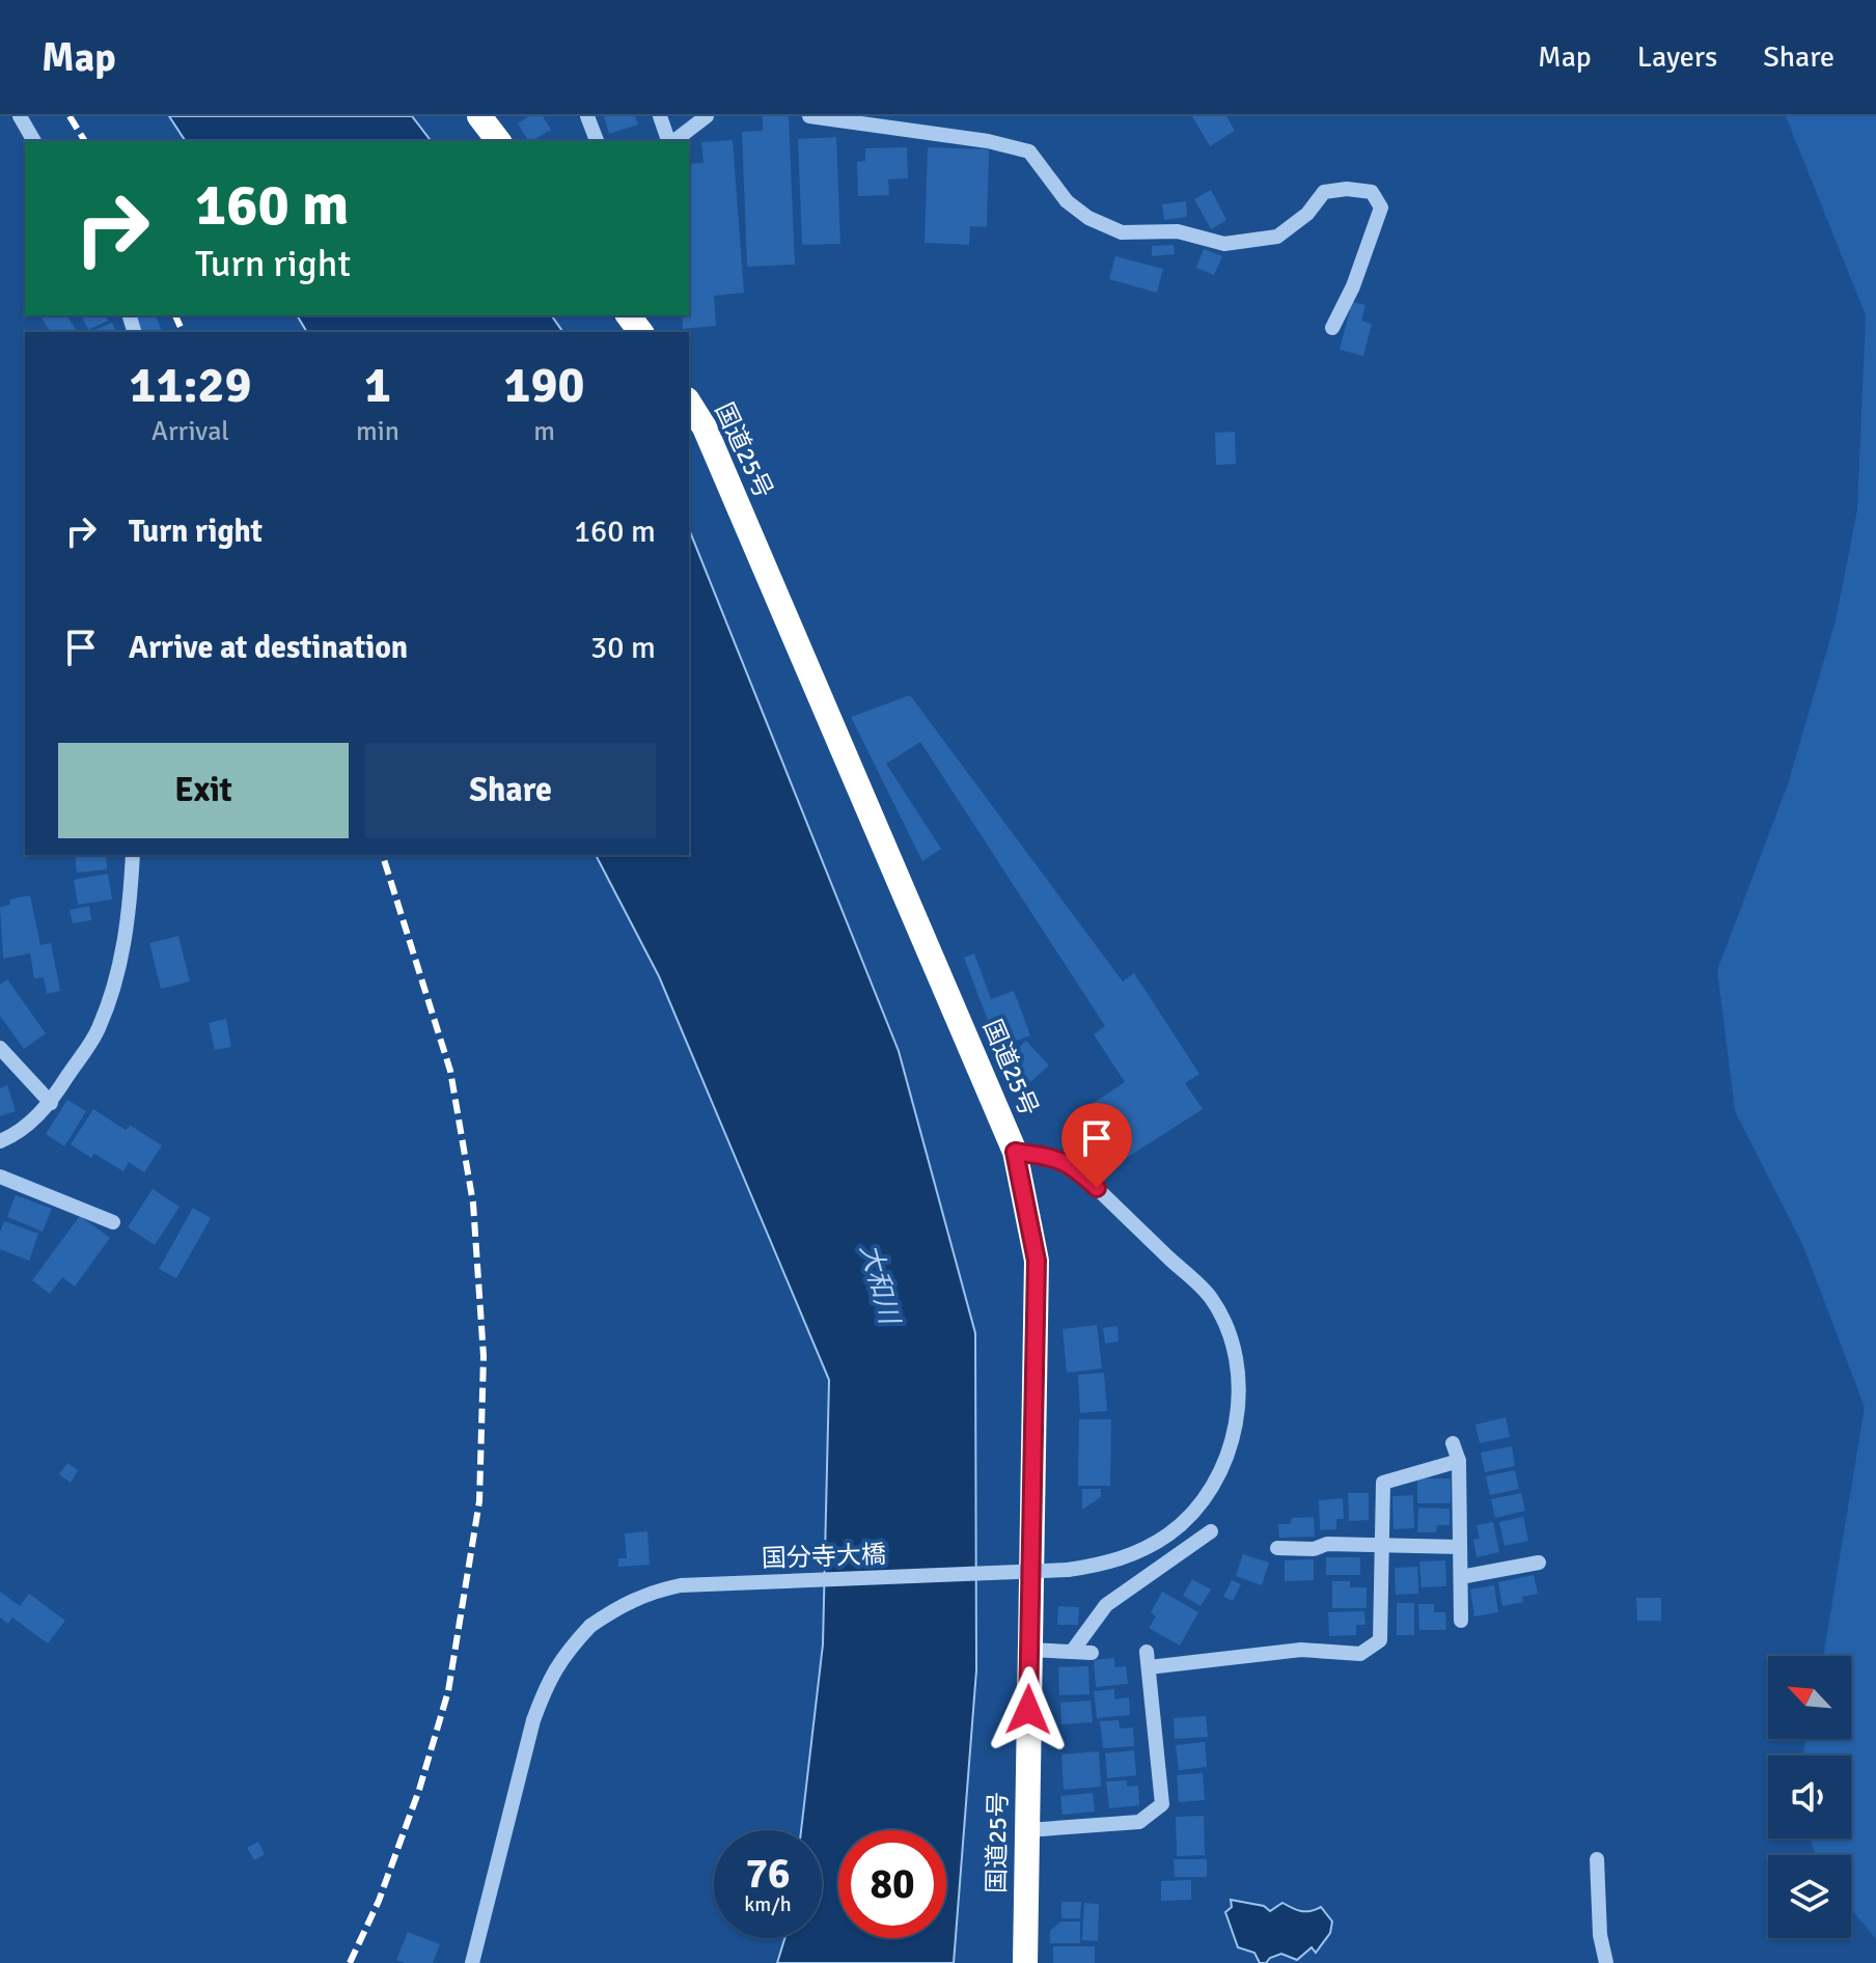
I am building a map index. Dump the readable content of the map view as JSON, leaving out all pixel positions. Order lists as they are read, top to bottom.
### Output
{
  "streets": {
    "highway": ["国道25号"],
    "street": ["国分寺大橋"]
  },
  "crossings": [
    ["国道25号", "国分寺大橋"]
  ],
  "water": ["大和川"],
  "north": "top left",
  "page": {
    "header": "Map",
    "nav": ["Map", "Layers", "Share"],
    "turn": ["160 m", "Turn right"],
    "eta": [
      "11:29",
      "Arrival",
      "1",
      "min",
      "190",
      "m"
    ],
    "list": [
      {
        "name": "Turn right",
        "value": "160 m"
      },
      {
        "name": "Arrive at destination",
        "value": "30 m"
      }
    ],
    "buttons": ["Exit", "Share"],
    "speed": "76 km/h",
    "limit": "80"
  }
}
